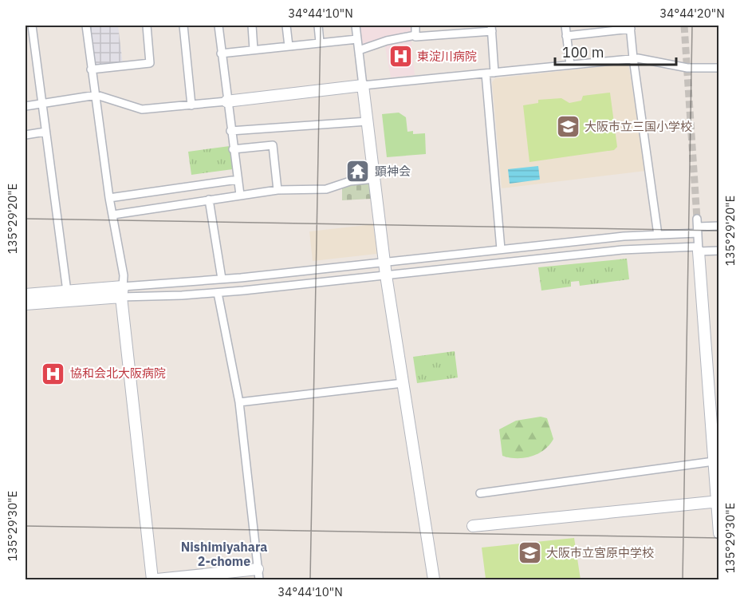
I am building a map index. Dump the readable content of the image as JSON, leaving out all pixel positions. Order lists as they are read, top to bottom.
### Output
{
  "districts": ["Nishimiyahara 2-chome"],
  "places": {
    "hospital": ["東淀川病院", "協和会北大阪病院"],
    "school or university": ["大阪市立三国小学校", "大阪市立宮原中学校"],
    "temple": ["顕神会"]
  },
  "scale_bar": "100 m",
  "coordinates": [
    "34°44'10\"N",
    "34°44'20\"N",
    "135°29'20\"E",
    "135°29'30\"E"
  ]
}
